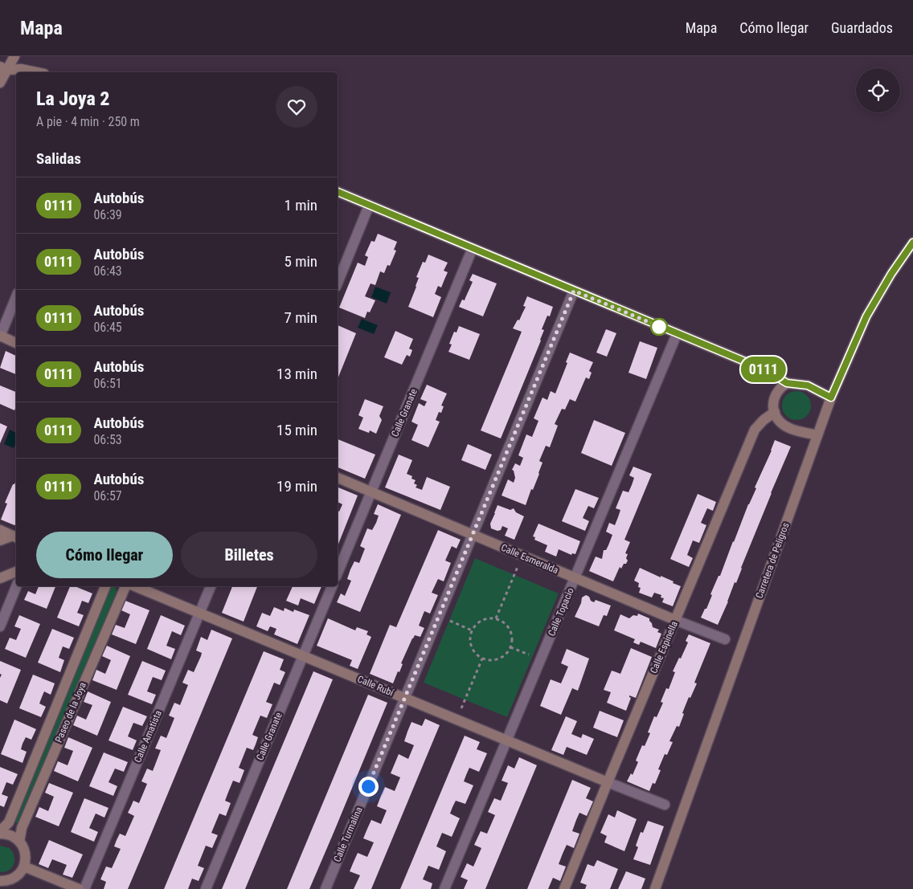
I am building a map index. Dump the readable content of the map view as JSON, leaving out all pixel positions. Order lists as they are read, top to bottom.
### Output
{
  "streets": {
    "street": [
      "Calle Granate",
      "Calle Esmeralda",
      "Carretera de Peligros",
      "Calle Topacio",
      "Calle Espinella",
      "Calle Rubí",
      "Paseo de la Joya",
      "Calle Amatista",
      "Calle Turmalina"
    ]
  },
  "crossings": [
    ["Calle Granate", "Calle Esmeralda"],
    ["Calle Granate", "Calle Rubí"],
    ["Calle Esmeralda", "Calle Topacio"],
    ["Calle Esmeralda", "Calle Espinella"],
    ["Calle Esmeralda", "Calle Turmalina"],
    ["Carretera de Peligros", "Calle Espinella"],
    ["Calle Topacio", "Calle Rubí"],
    ["Calle Espinella", "Calle Rubí"],
    ["Calle Rubí", "Calle Amatista"],
    ["Calle Rubí", "Calle Turmalina"]
  ],
  "lines": ["bus line 0111"],
  "page": {
    "header": "Mapa",
    "nav": ["Mapa", "Cómo llegar", "Guardados"],
    "on_map": "0111",
    "heading": [
      ["La Joya 2", "A pie · 4 min · 250 m"],
      "Salidas"
    ],
    "list": [
      {
        "mark": "0111",
        "name": "Autobús",
        "note": "06:39",
        "value": "1 min"
      },
      {
        "mark": "0111",
        "name": "Autobús",
        "note": "06:43",
        "value": "5 min"
      },
      {
        "mark": "0111",
        "name": "Autobús",
        "note": "06:45",
        "value": "7 min"
      },
      {
        "mark": "0111",
        "name": "Autobús",
        "note": "06:51",
        "value": "13 min"
      },
      {
        "mark": "0111",
        "name": "Autobús",
        "note": "06:53",
        "value": "15 min"
      },
      {
        "mark": "0111",
        "name": "Autobús",
        "note": "06:57",
        "value": "19 min"
      }
    ],
    "buttons": ["Cómo llegar", "Billetes"]
  }
}
